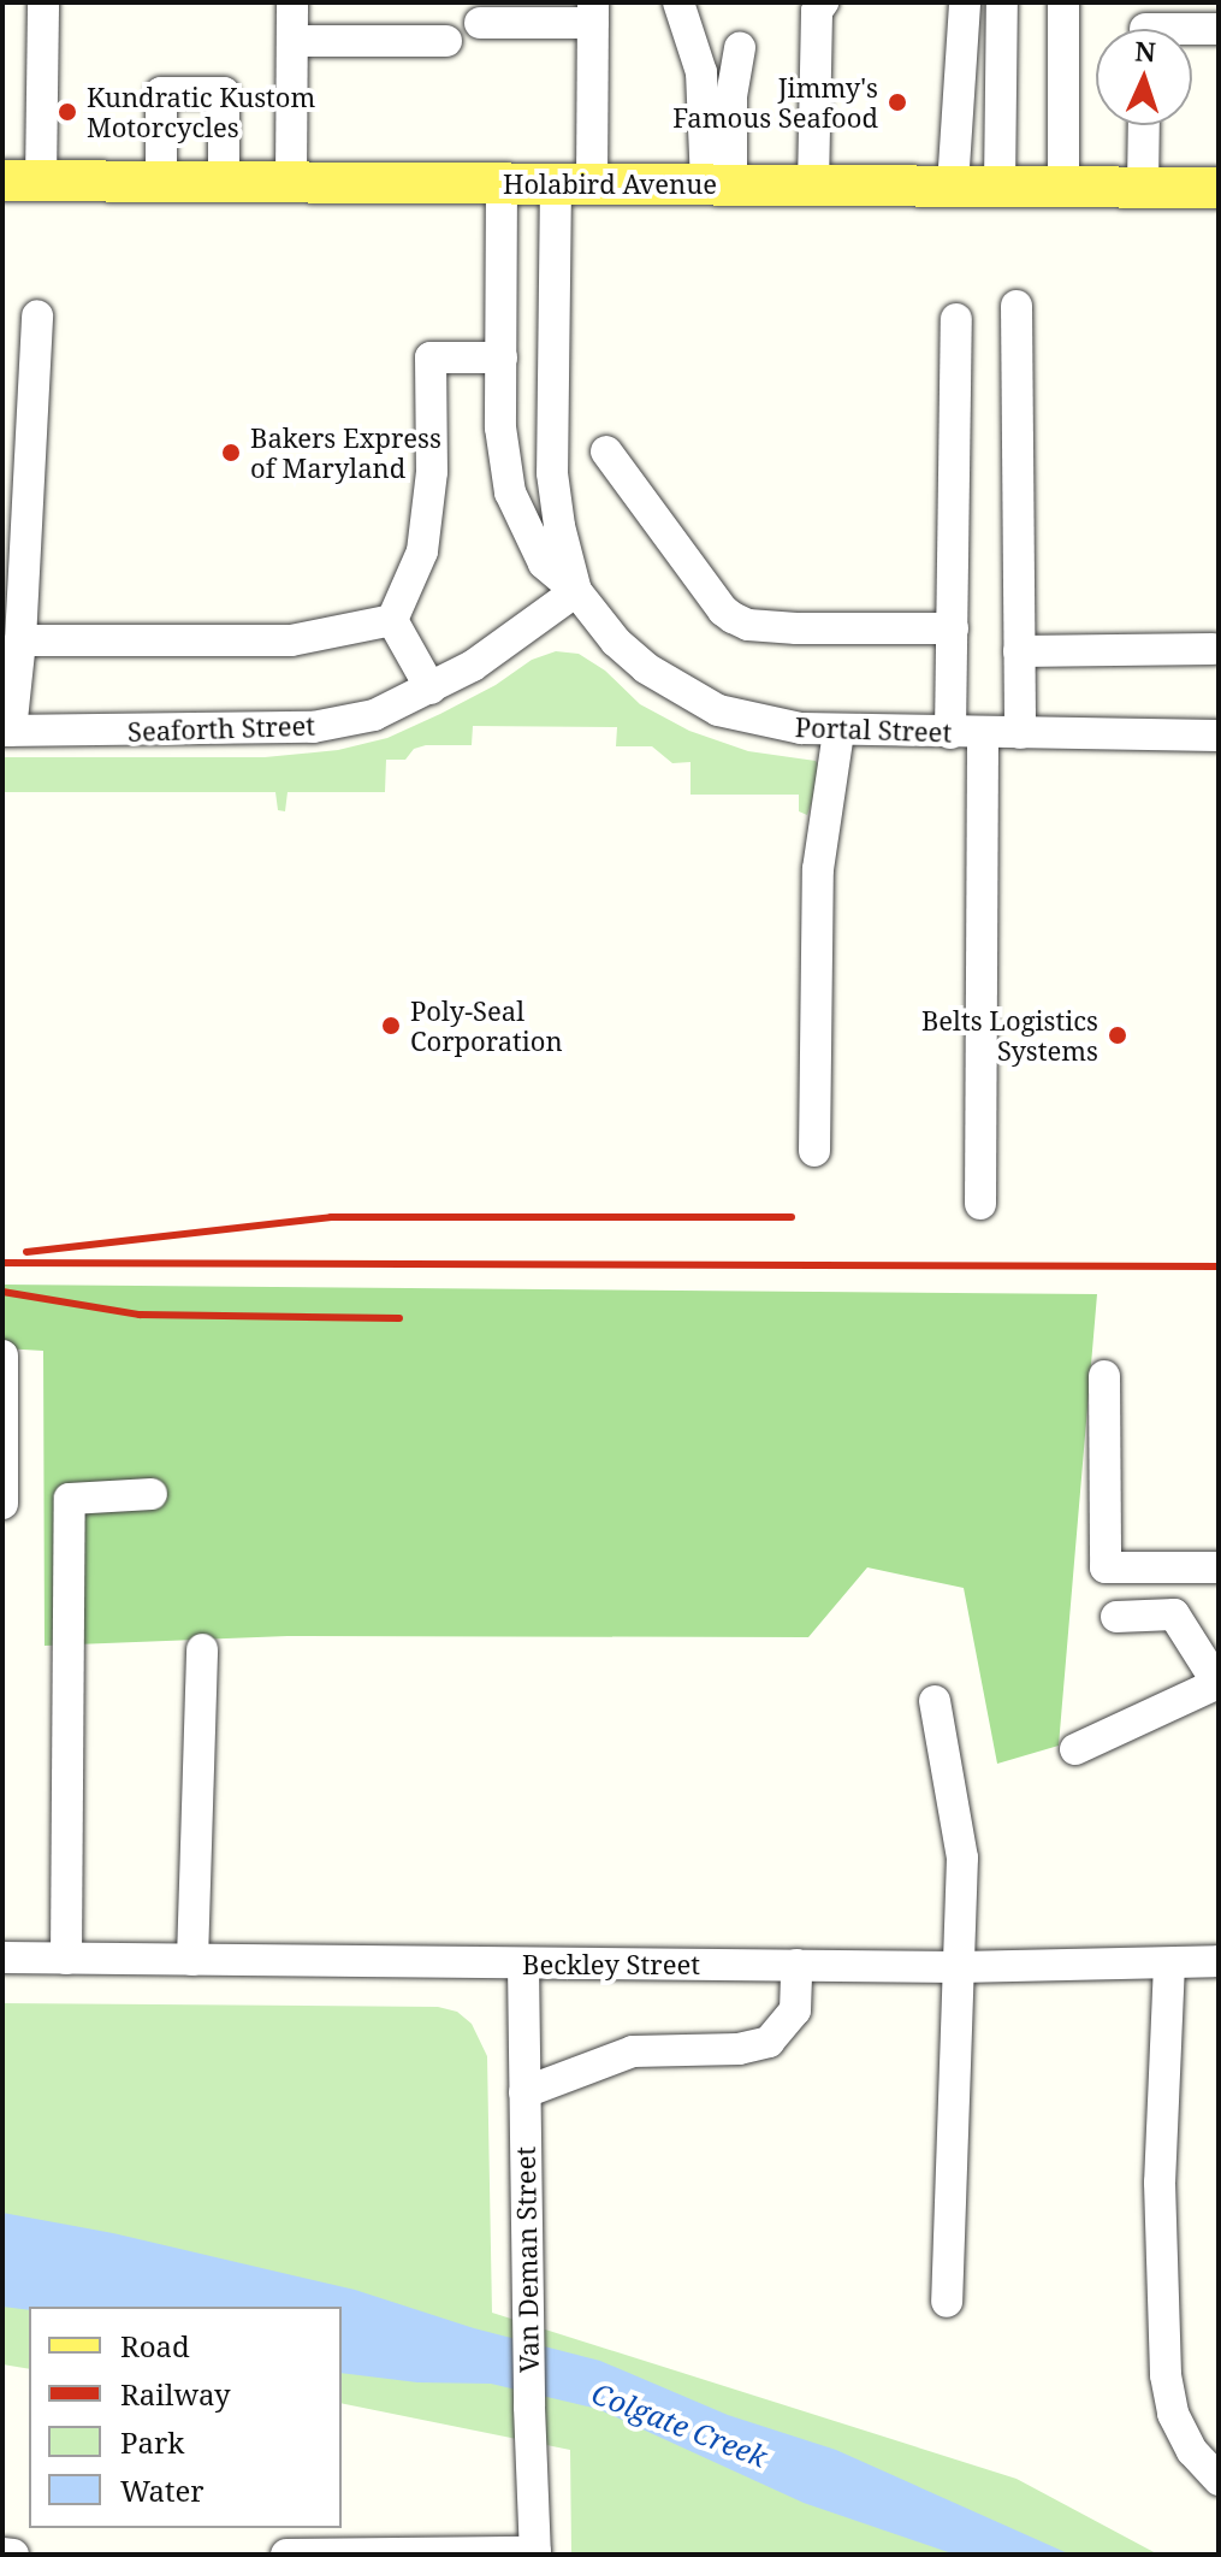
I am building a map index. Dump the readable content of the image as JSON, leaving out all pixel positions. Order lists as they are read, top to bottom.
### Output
{
  "streets": {
    "main road": ["Holabird Avenue"],
    "street": [
      "Seaforth Street",
      "Portal Street",
      "Beckley Street",
      "Van Deman Street"
    ]
  },
  "crossings": [
    ["Holabird Avenue", "Portal Street"],
    ["Seaforth Street", "Portal Street"],
    ["Beckley Street", "Van Deman Street"]
  ],
  "water": ["Colgate Creek"],
  "places": [
    "Jimmy's Famous Seafood",
    "Kundratic Kustom Motorcycles",
    "Bakers Express of Maryland",
    "Poly-Seal Corporation",
    "Belts Logistics Systems"
  ],
  "legend": [
    "Road",
    "Railway",
    "Park",
    "Water"
  ],
  "north": "top"
}
